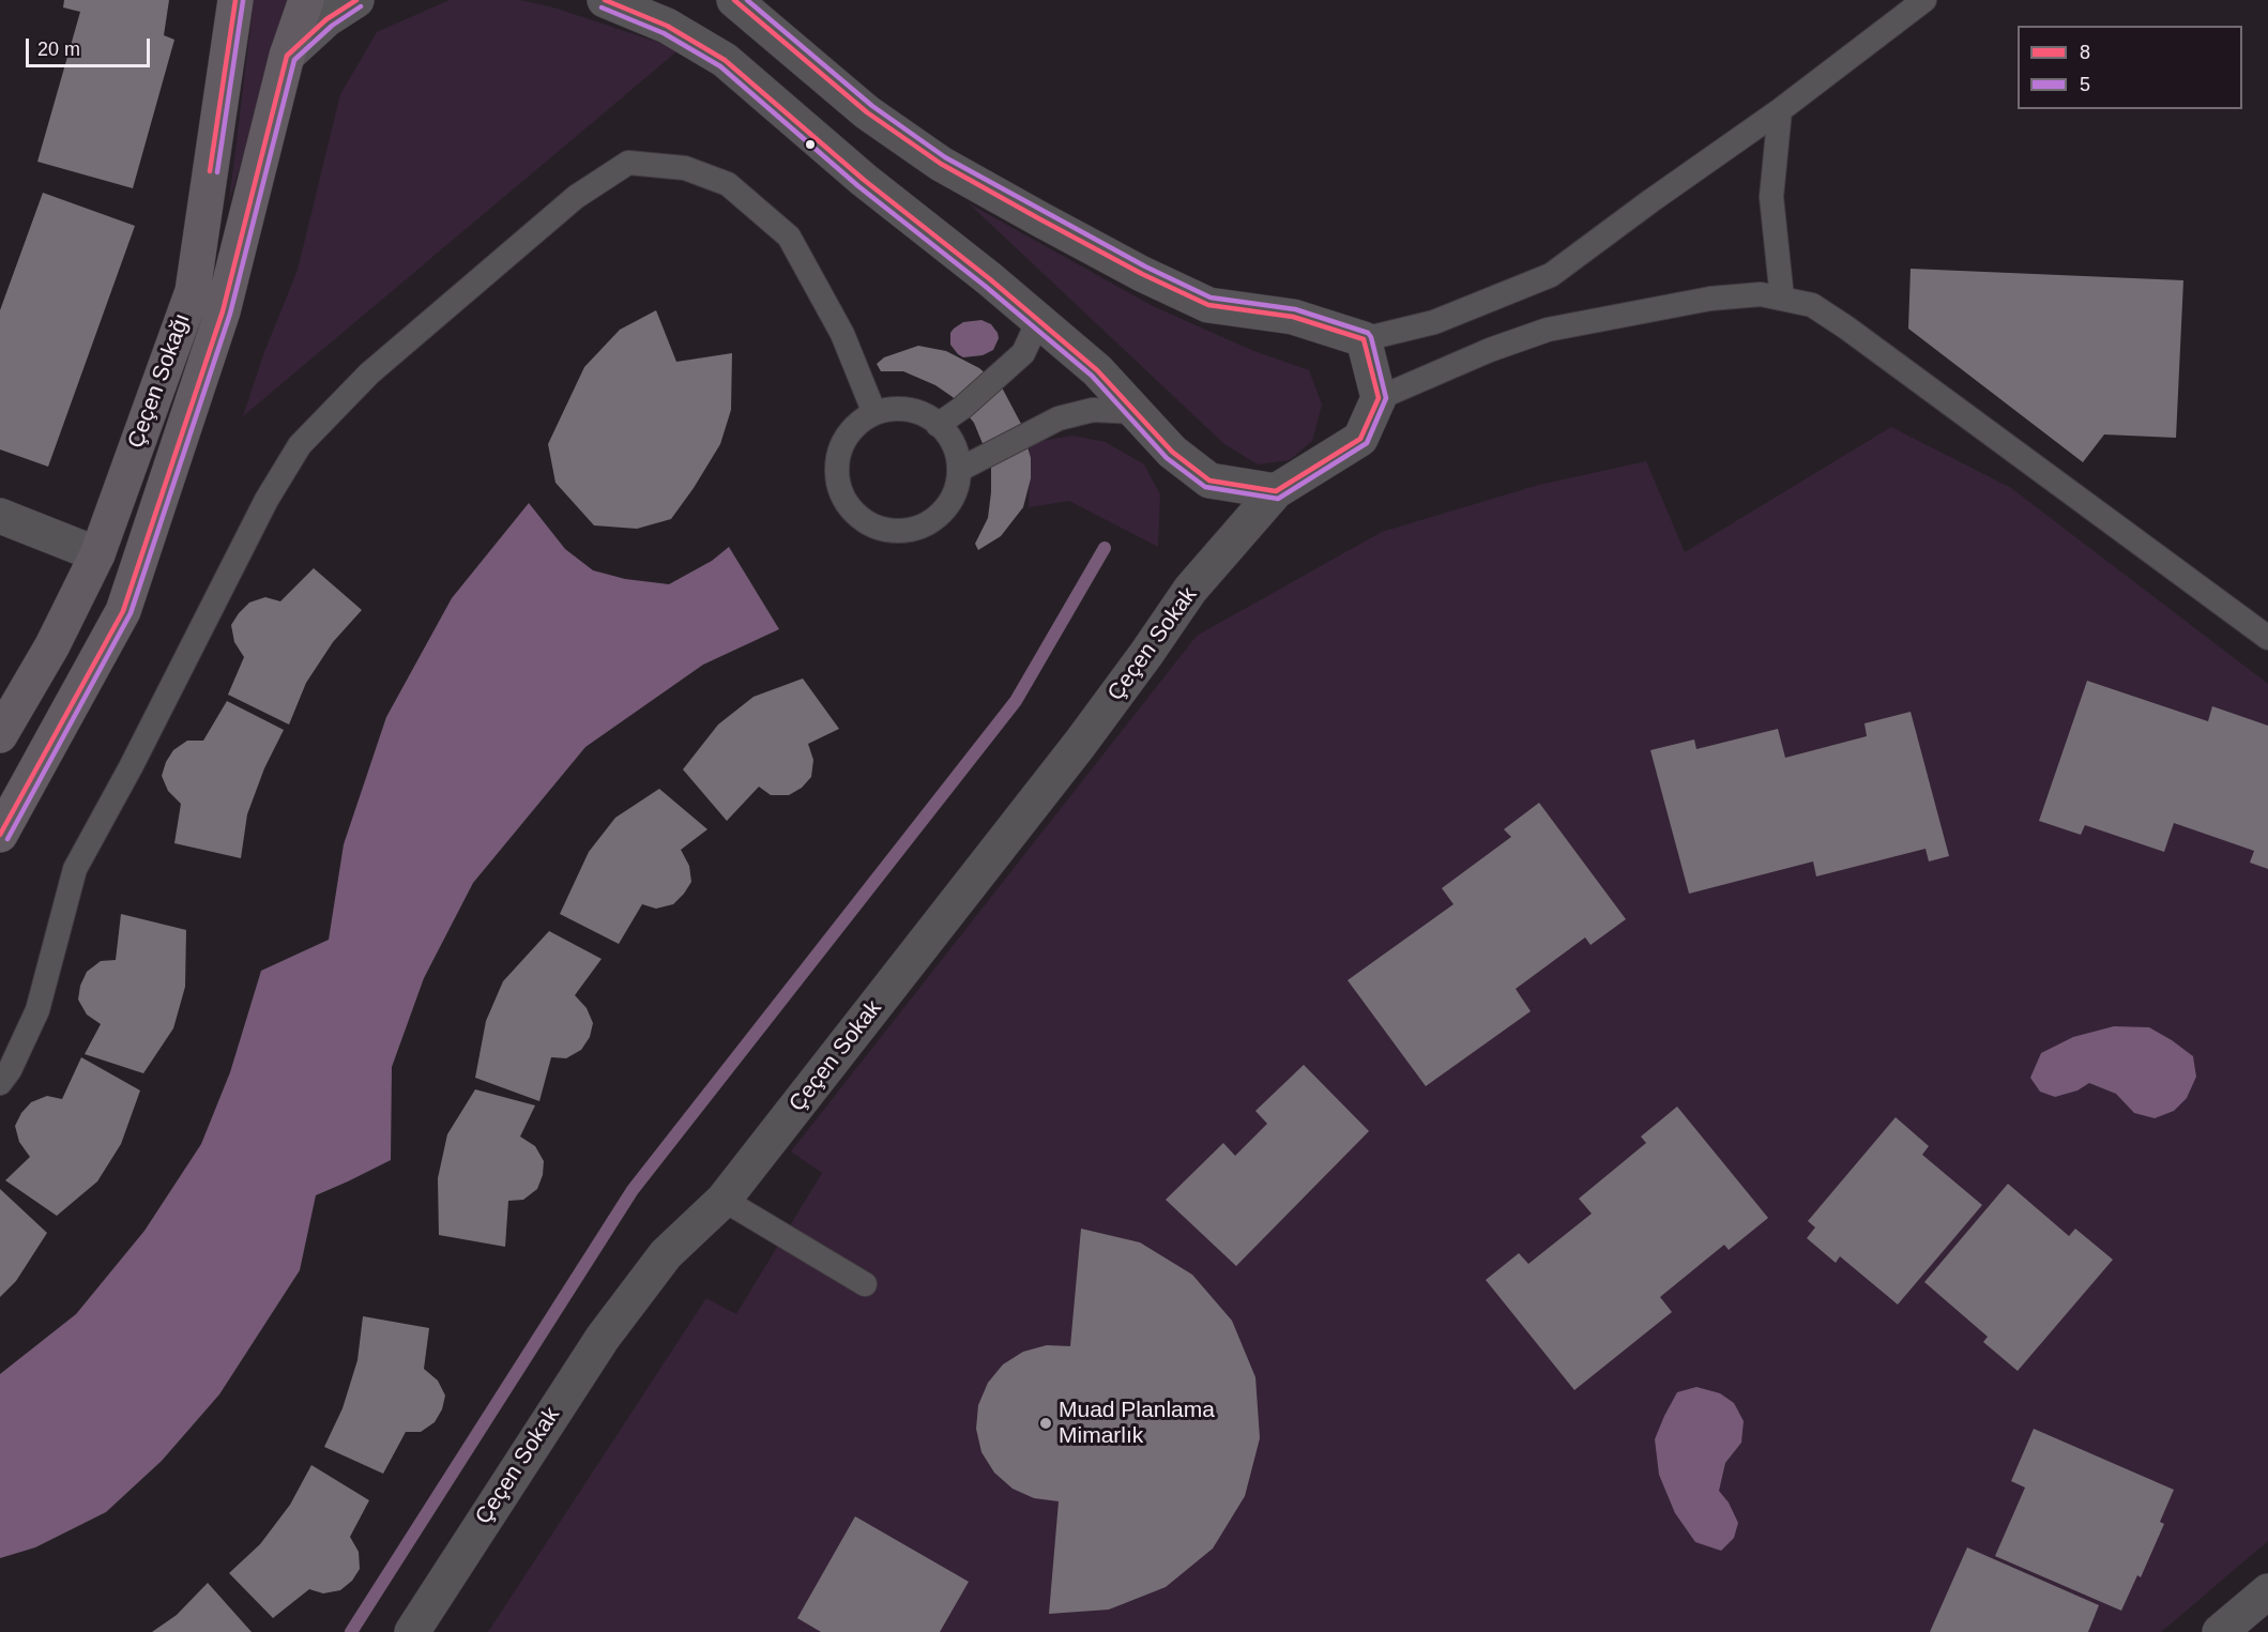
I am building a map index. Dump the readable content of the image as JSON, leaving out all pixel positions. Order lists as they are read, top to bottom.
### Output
{
  "streets": {
    "main road": ["Çeçen Sokağı"],
    "street": ["Çeçen Sokak"]
  },
  "places": ["Muad Planlama Mimarlık"],
  "lines": ["transit line 8", "transit line 5"],
  "legend": ["8", "5"],
  "scale_bar": "20 m"
}
